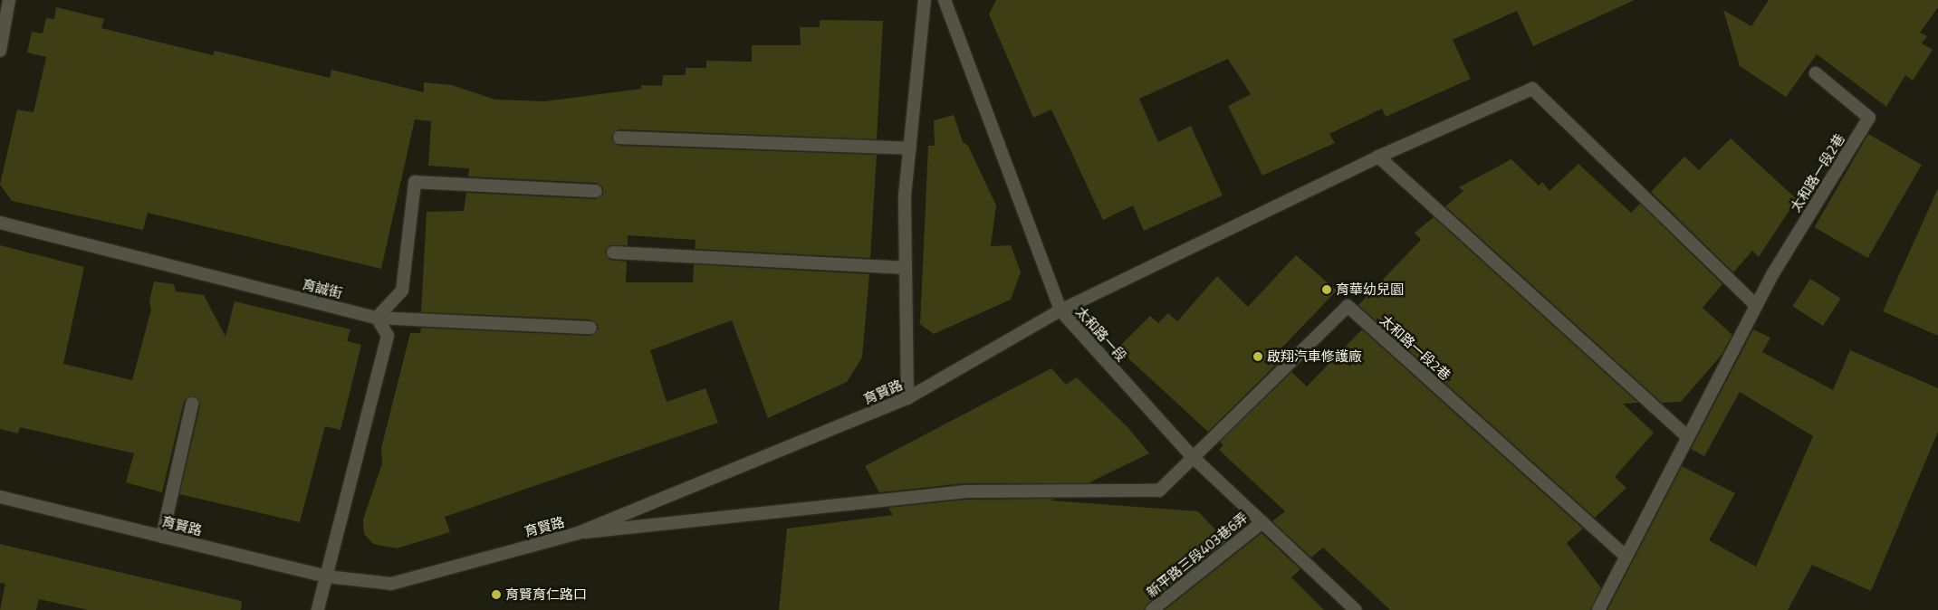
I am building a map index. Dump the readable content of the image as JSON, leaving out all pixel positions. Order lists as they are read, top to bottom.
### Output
{
  "streets": {
    "street": [
      "太和路一段2巷",
      "育誠街",
      "太和路一段",
      "育賢路",
      "新平路三段403巷6弄"
    ]
  },
  "crossings": [
    ["太和路一段2巷", "太和路一段"],
    ["太和路一段2巷", "育賢路"],
    ["太和路一段", "育賢路"],
    ["太和路一段", "新平路三段403巷6弄"]
  ],
  "places": ["育華幼兒園", "啟翔汽車修護廠", "育賢育仁路口"]
}
